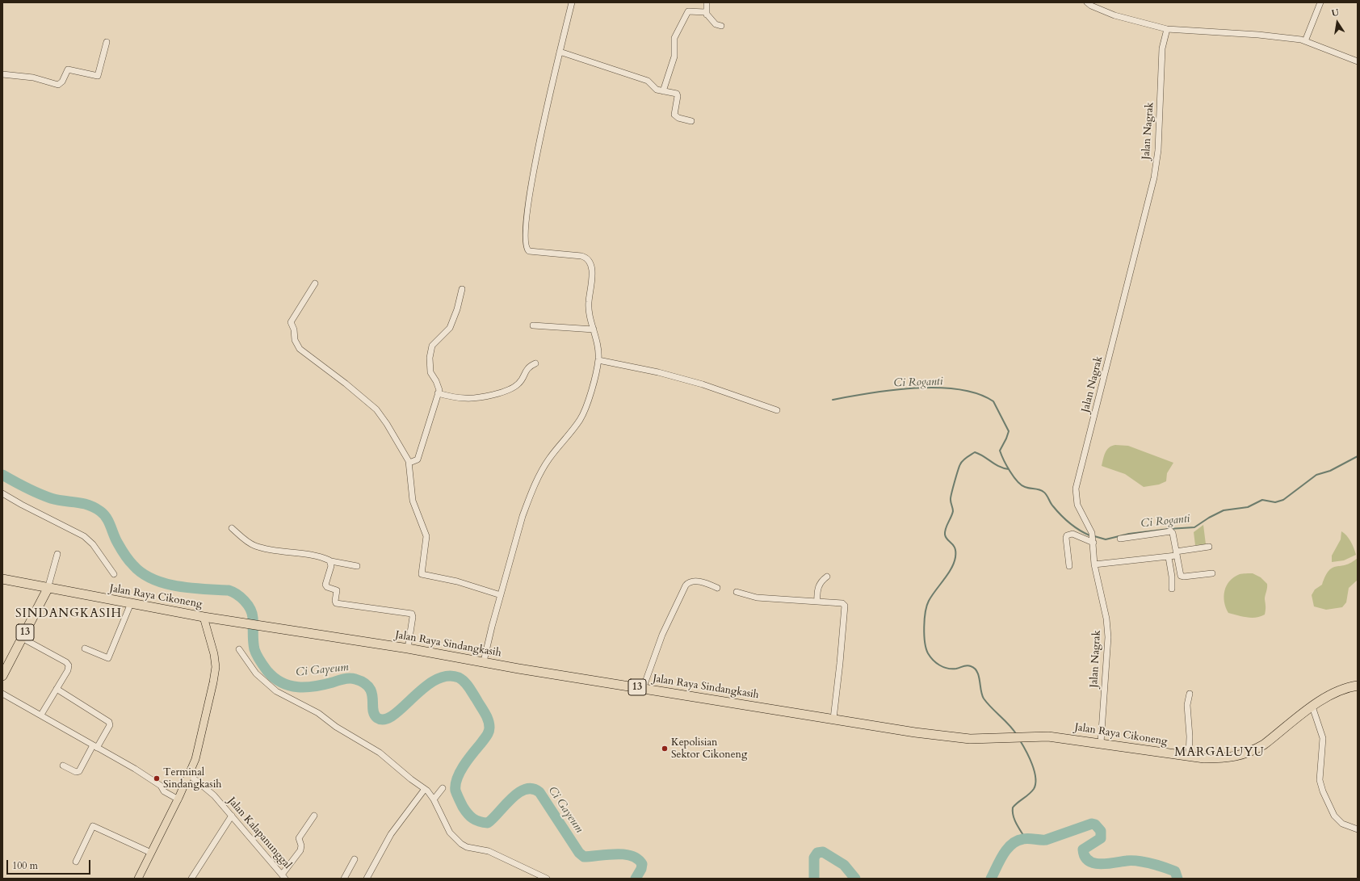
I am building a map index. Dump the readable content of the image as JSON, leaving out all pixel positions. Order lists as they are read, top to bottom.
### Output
{
  "streets": {
    "highway": ["Jalan Raya Cikoneng", "13", "Jalan Raya Sindangkasih"],
    "street": ["Jalan Nagrak", "Jalan Kalapanunggal"]
  },
  "crossings": [
    ["Jalan Nagrak", "Jalan Raya Cikoneng"],
    ["Jalan Raya Cikoneng", "13"],
    ["Jalan Raya Cikoneng", "Jalan Raya Sindangkasih"]
  ],
  "districts": ["SINDANGKASIH", "MARGALUYU"],
  "water": ["Ci Roganti", "Ci Gayeum"],
  "places": ["Kepolisian Sektor Cikoneng", "Terminal Sindangkasih"],
  "scale_bar": "100 m",
  "north": "top"
}
